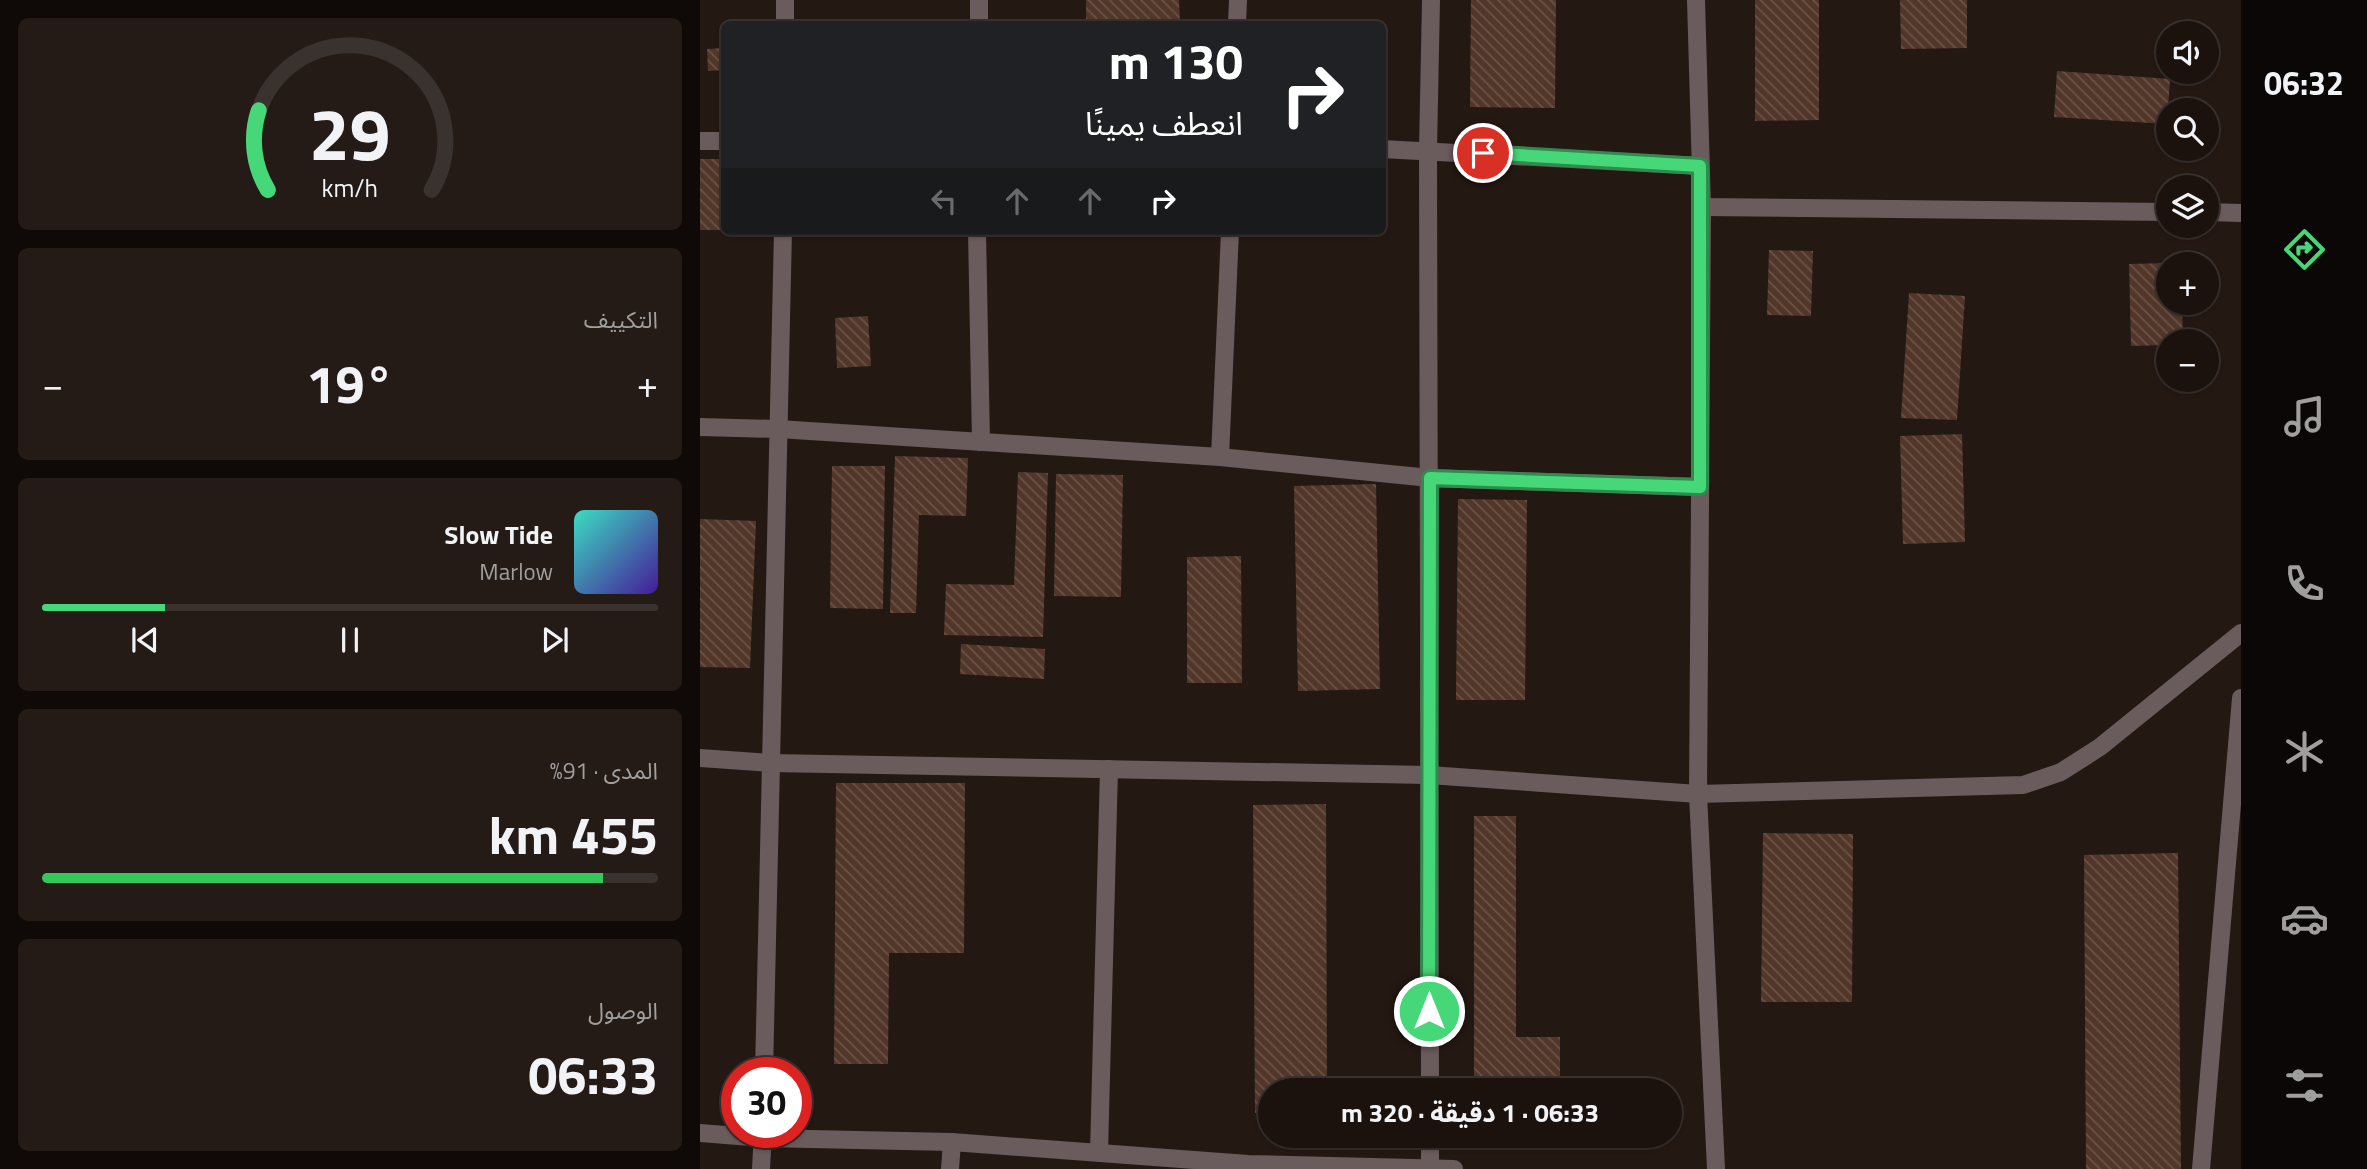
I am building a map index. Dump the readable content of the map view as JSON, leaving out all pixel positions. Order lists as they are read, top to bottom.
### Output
{
  "page": {
    "tabs": "06:32",
    "map_buttons": ["+", "−"],
    "turn": ["130 m", "انعطف يمينًا"],
    "tile": [
      "التكييف",
      ["المدى · 91%", "455 km"],
      ["الوصول", "06:33"]
    ],
    "heat": ["−", "19°", "+"],
    "song": ["Slow Tide", "Marlow"],
    "limit": "30",
    "trip": "06:33 · 1 دقيقة · 320 m",
    "gauge": ["29", "km/h"]
  }
}
